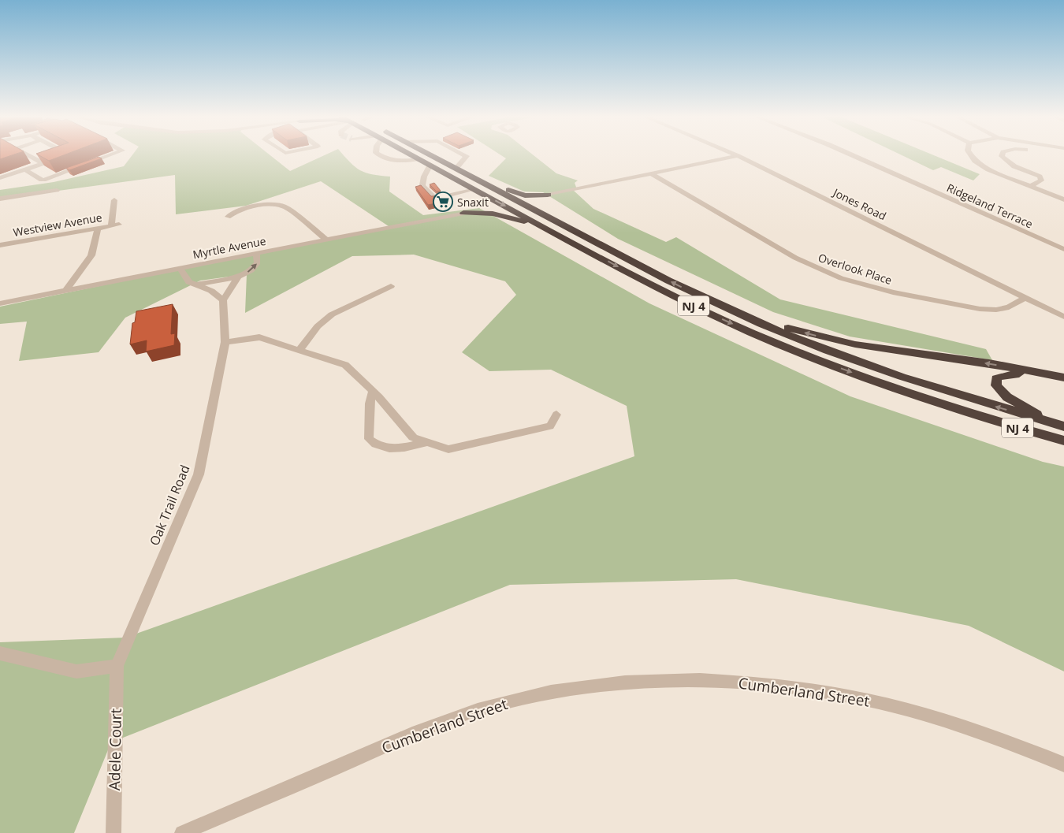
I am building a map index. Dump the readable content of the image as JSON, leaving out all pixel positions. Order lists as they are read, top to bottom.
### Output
{
  "streets": {
    "highway": ["NJ 4"],
    "street": [
      "Jones Road",
      "Ridgeland Terrace",
      "Westview Avenue",
      "Myrtle Avenue",
      "Overlook Place",
      "Oak Trail Road",
      "Cumberland Street",
      "Adele Court"
    ]
  },
  "crossings": [
    ["Jones Road", "Overlook Place"],
    ["Oak Trail Road", "Adele Court"]
  ],
  "places": {
    "supermarket": ["Snaxit"]
  }
}
